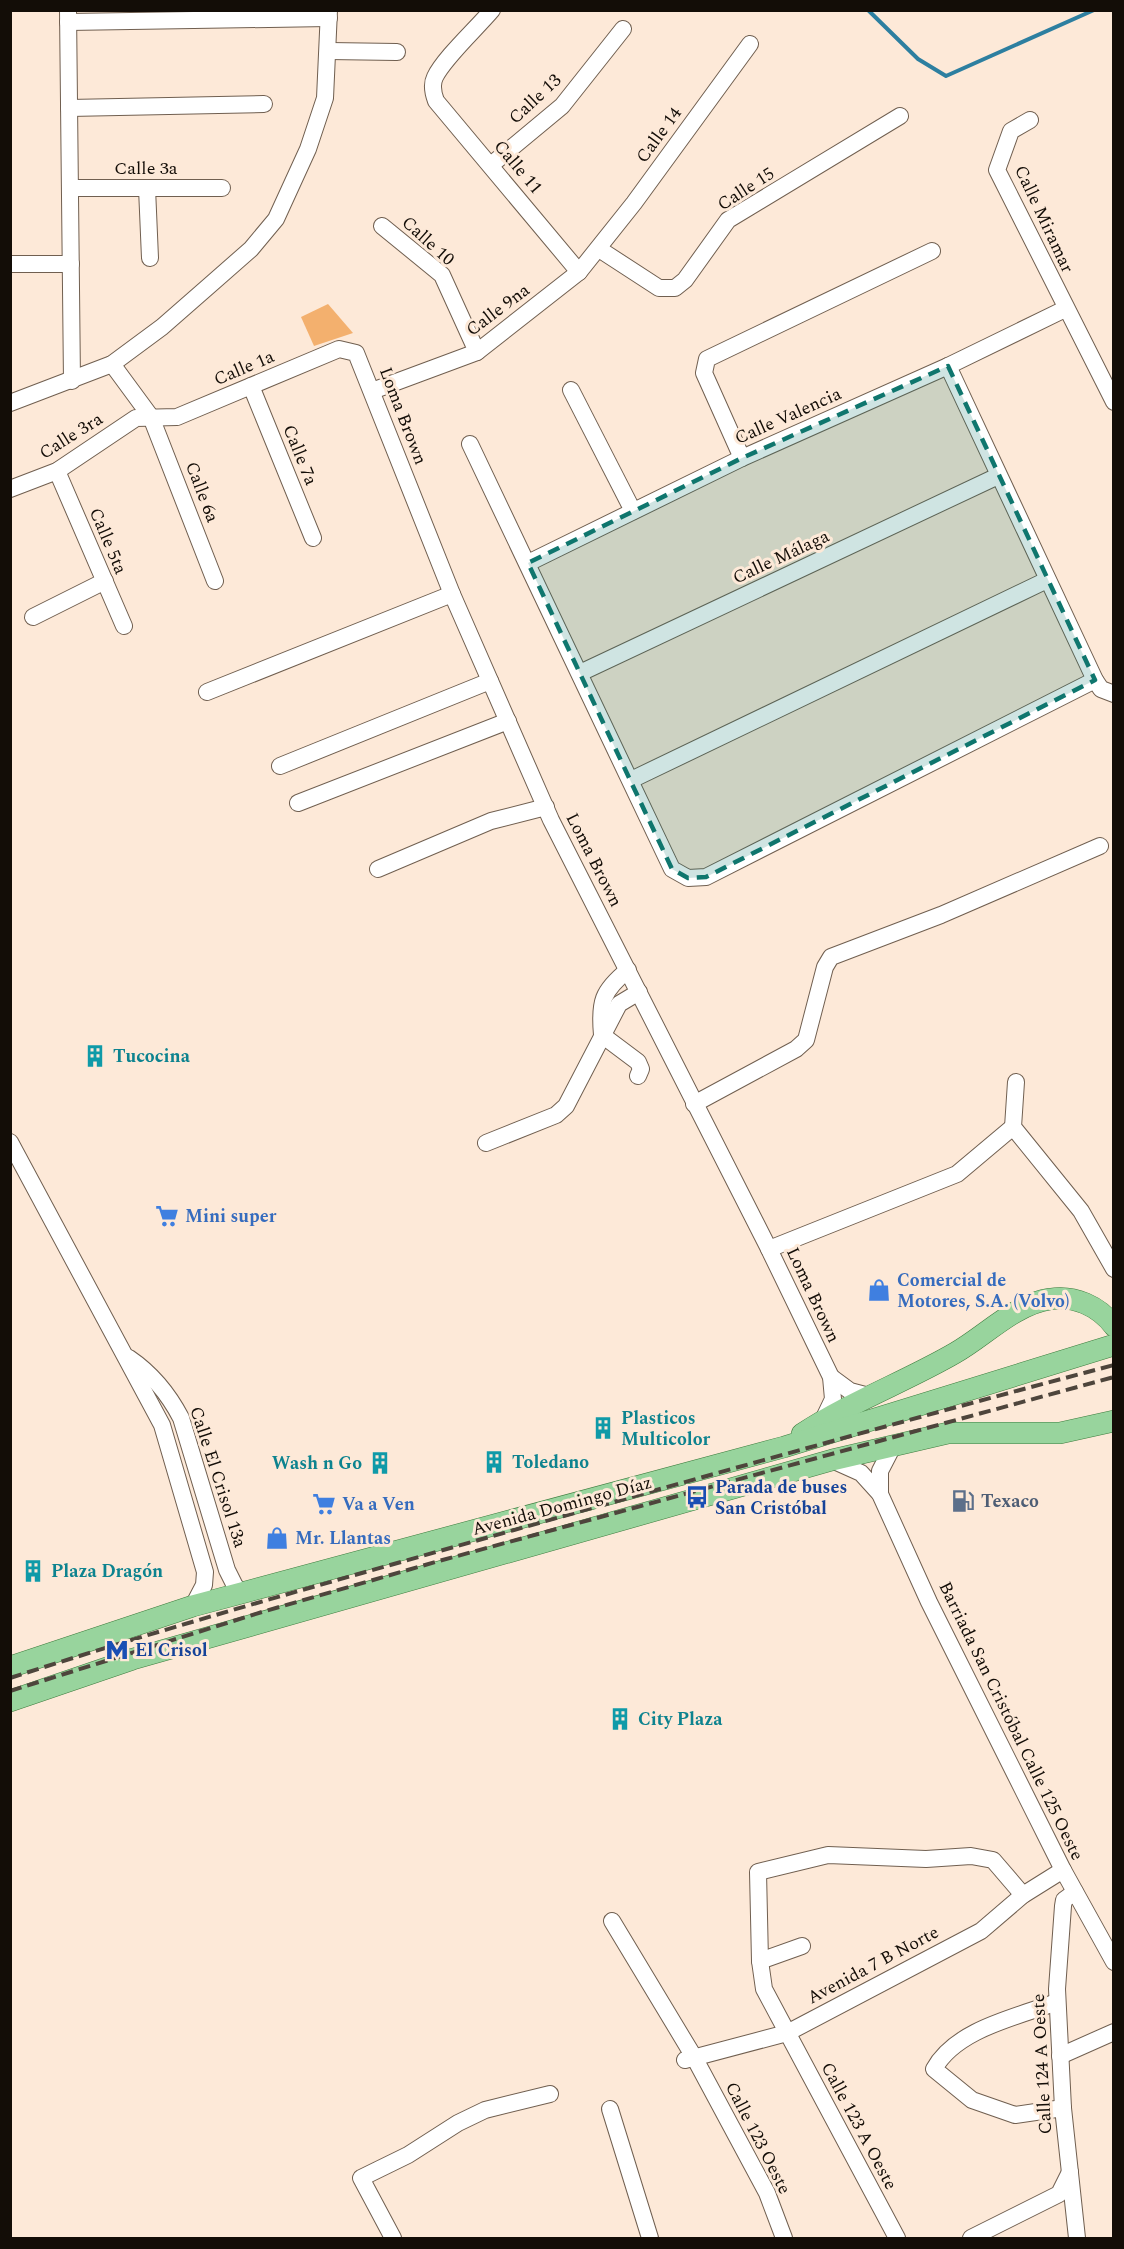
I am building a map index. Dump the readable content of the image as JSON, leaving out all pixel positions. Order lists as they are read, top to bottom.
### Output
{
  "streets": {
    "main road": ["Avenida Domingo Díaz"],
    "street": [
      "Calle 13",
      "Calle 14",
      "Calle 11",
      "Calle 3a",
      "Calle 15",
      "Calle Miramar",
      "Calle 10",
      "Calle 9na",
      "Calle 1a",
      "Loma Brown",
      "Calle Valencia",
      "Calle 3ra",
      "Calle 7a",
      "Calle 6a",
      "Calle 5ta",
      "Calle Málaga",
      "Calle El Crisol 13a",
      "Barriada San Cristóbal Calle 125 Oeste",
      "Avenida 7 B Norte",
      "Calle 124 A Oeste",
      "Calle 123 A Oeste",
      "Calle 123 Oeste"
    ]
  },
  "crossings": [
    ["Calle 13", "Calle 11"],
    ["Calle 14", "Calle 15"],
    ["Calle 14", "Calle 9na"],
    ["Calle 11", "Calle 9na"],
    ["Calle 15", "Calle 9na"],
    ["Calle Miramar", "Calle Valencia"],
    ["Calle 10", "Calle 9na"],
    ["Calle 9na", "Loma Brown"],
    ["Calle 1a", "Loma Brown"],
    ["Calle 1a", "Calle 3ra"],
    ["Calle 1a", "Calle 7a"],
    ["Calle 1a", "Calle 6a"],
    ["Calle 3ra", "Calle 6a"],
    ["Calle 3ra", "Calle 5ta"],
    ["Calle El Crisol 13a", "Avenida Domingo Díaz"],
    ["Avenida Domingo Díaz", "Barriada San Cristóbal Calle 125 Oeste"],
    ["Barriada San Cristóbal Calle 125 Oeste", "Avenida 7 B Norte"],
    ["Barriada San Cristóbal Calle 125 Oeste", "Calle 124 A Oeste"],
    ["Avenida 7 B Norte", "Calle 123 A Oeste"],
    ["Avenida 7 B Norte", "Calle 123 Oeste"]
  ],
  "places": {
    "building": [
      "Tucocina",
      "Plasticos Multicolor",
      "Toledano",
      "Wash n Go",
      "Plaza Dragón",
      "City Plaza"
    ],
    "supermarket": ["Mini super", "Va a Ven"],
    "shop": ["Comercial de Motores, S.A. (Volvo)", "Mr. Llantas"],
    "bus stop": ["Parada de buses San Cristóbal"],
    "fuel station": ["Texaco"],
    "metro station": ["El Crisol"]
  }
}
